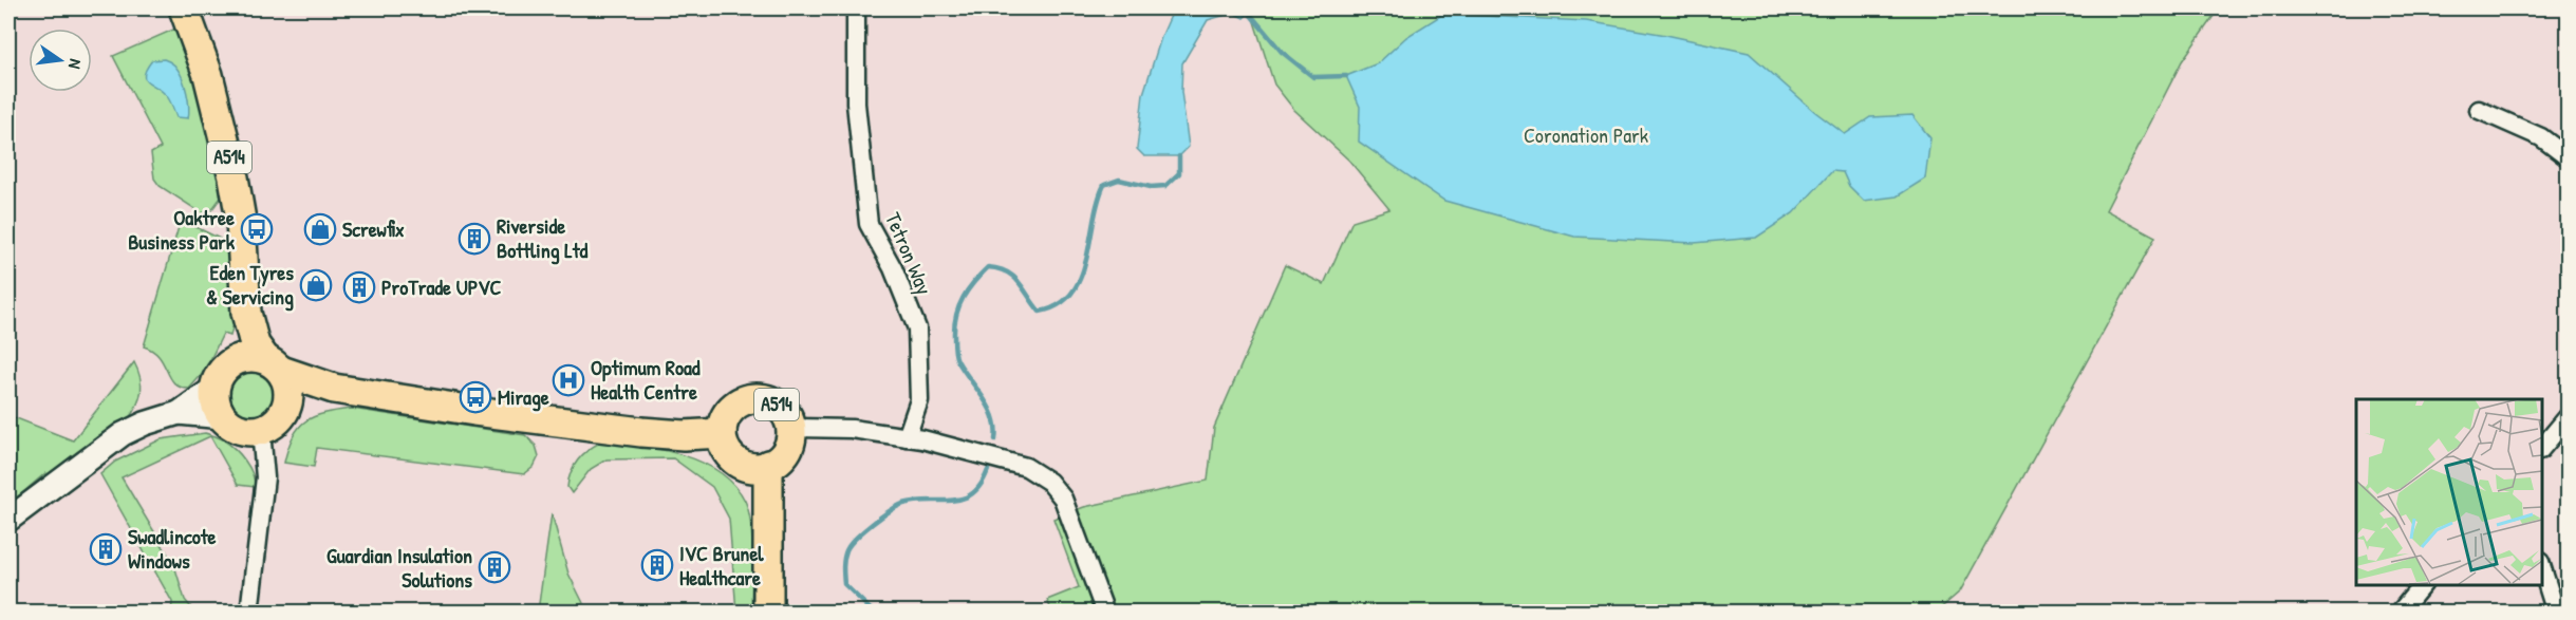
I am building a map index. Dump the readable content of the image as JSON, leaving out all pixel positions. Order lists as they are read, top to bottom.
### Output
{
  "streets": {
    "main road": ["A514"],
    "street": ["Tetron Way"]
  },
  "parks": ["Coronation Park"],
  "places": {
    "bus stop": ["Oaktree Business Park", "Mirage"],
    "shop": ["Screwfix", "Eden Tyres & Servicing"],
    "building": [
      "Riverside Bottling Ltd",
      "ProTrade UPVC",
      "Swadlincote Windows",
      "IVC Brunel Healthcare",
      "Guardian Insulation Solutions"
    ],
    "hospital": ["Optimum Road Health Centre"]
  },
  "north": "right"
}
